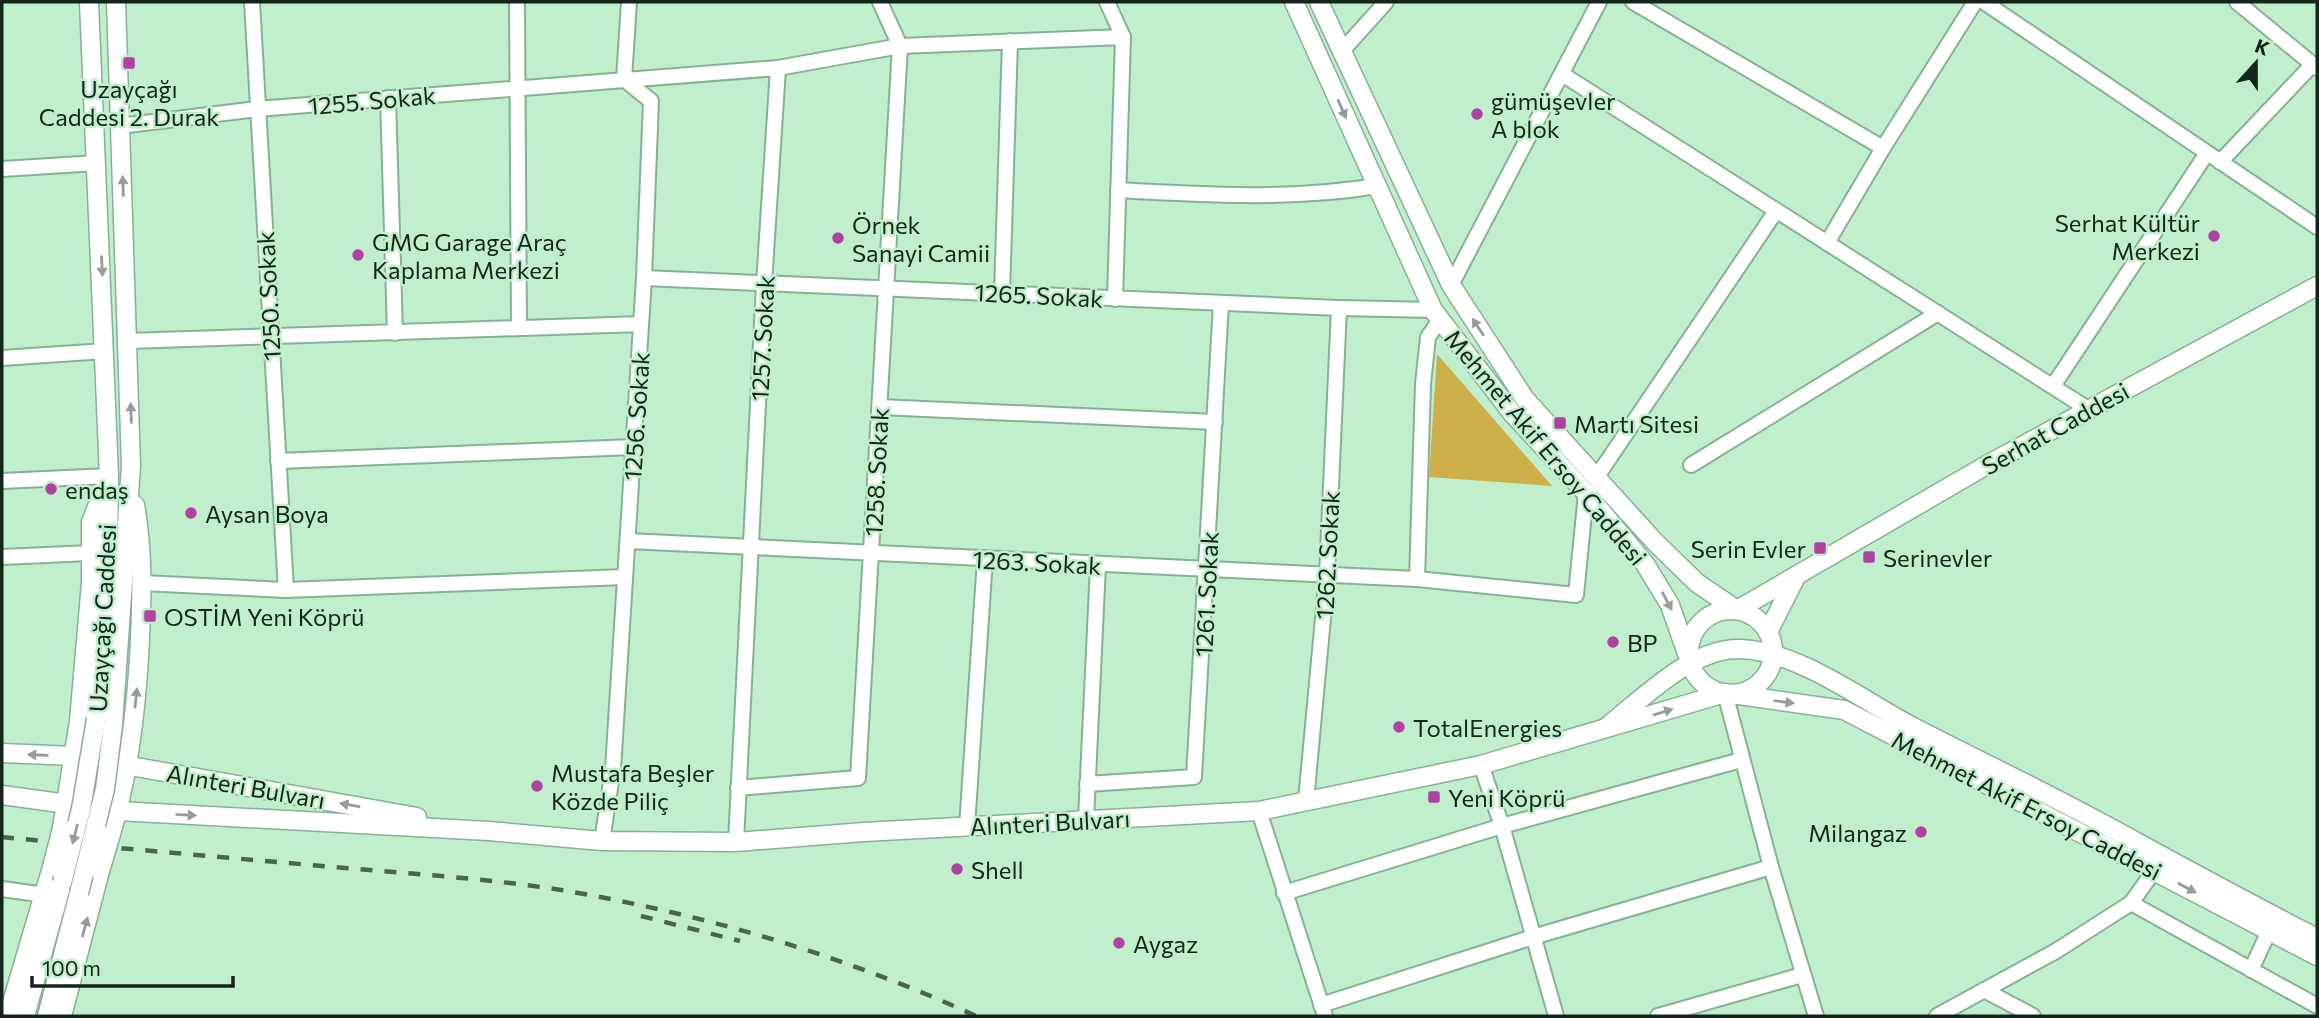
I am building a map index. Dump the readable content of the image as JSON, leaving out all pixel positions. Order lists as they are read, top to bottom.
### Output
{
  "streets": {
    "main road": [
      "Serhat Caddesi",
      "Mehmet Akif Ersoy Caddesi",
      "Uzayçağı Caddesi",
      "Alınteri Bulvarı"
    ],
    "street": [
      "1255. Sokak",
      "1265. Sokak",
      "1250. Sokak",
      "1257. Sokak",
      "1256. Sokak",
      "1258. Sokak",
      "1262. Sokak",
      "1263. Sokak",
      "1261. Sokak"
    ]
  },
  "crossings": [
    ["1255. Sokak", "1250. Sokak"],
    ["1255. Sokak", "1257. Sokak"],
    ["1255. Sokak", "1256. Sokak"],
    ["1255. Sokak", "Uzayçağı Caddesi"],
    ["1265. Sokak", "1257. Sokak"],
    ["1265. Sokak", "1256. Sokak"],
    ["1265. Sokak", "Mehmet Akif Ersoy Caddesi"],
    ["1265. Sokak", "1258. Sokak"],
    ["1265. Sokak", "1262. Sokak"],
    ["1265. Sokak", "1261. Sokak"],
    ["1257. Sokak", "1258. Sokak"],
    ["1257. Sokak", "1263. Sokak"],
    ["1257. Sokak", "Alınteri Bulvarı"],
    ["1256. Sokak", "1263. Sokak"],
    ["1256. Sokak", "Alınteri Bulvarı"],
    ["Serhat Caddesi", "Mehmet Akif Ersoy Caddesi"],
    ["Serhat Caddesi", "Alınteri Bulvarı"],
    ["Mehmet Akif Ersoy Caddesi", "1263. Sokak"],
    ["Mehmet Akif Ersoy Caddesi", "Alınteri Bulvarı"],
    ["1258. Sokak", "1263. Sokak"],
    ["1262. Sokak", "1263. Sokak"],
    ["1262. Sokak", "Alınteri Bulvarı"],
    ["1263. Sokak", "1261. Sokak"]
  ],
  "places": {
    "transit": [
      "Uzayçağı Caddesi 2. Durak",
      "Martı Sitesi",
      "Serin Evler",
      "Serinevler",
      "OSTİM Yeni Köprü",
      "Yeni Köprü"
    ],
    "other": [
      "gümüşevler A blok",
      "Serhat Kültür Merkezi",
      "Örnek Sanayi Camii",
      "GMG Garage Araç Kaplama Merkezi",
      "endaş",
      "Aysan Boya",
      "BP",
      "TotalEnergies",
      "Mustafa Beşler Közde Piliç",
      "Milangaz",
      "Shell",
      "Aygaz"
    ]
  },
  "scale_bar": "100 m",
  "north": "top"
}
